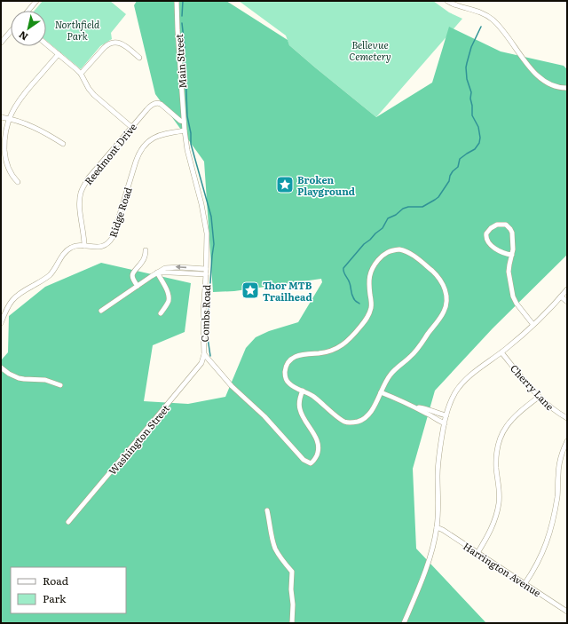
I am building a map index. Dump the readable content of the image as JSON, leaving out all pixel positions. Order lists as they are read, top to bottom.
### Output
{
  "streets": {
    "street": [
      "Main Street",
      "Reedmont Drive",
      "Ridge Road",
      "Combs Road",
      "Cherry Lane",
      "Washington Street",
      "Harrington Avenue"
    ]
  },
  "crossings": [
    ["Main Street", "Reedmont Drive"],
    ["Main Street", "Combs Road"],
    ["Reedmont Drive", "Ridge Road"],
    ["Reedmont Drive", "Combs Road"],
    ["Ridge Road", "Combs Road"],
    ["Combs Road", "Washington Street"]
  ],
  "parks": ["Northfield Park", "Bellevue Cemetery"],
  "places": {
    "place": ["Broken Playground", "Thor MTB Trailhead"]
  },
  "legend": ["Road", "Park"],
  "north": "bottom left"
}
